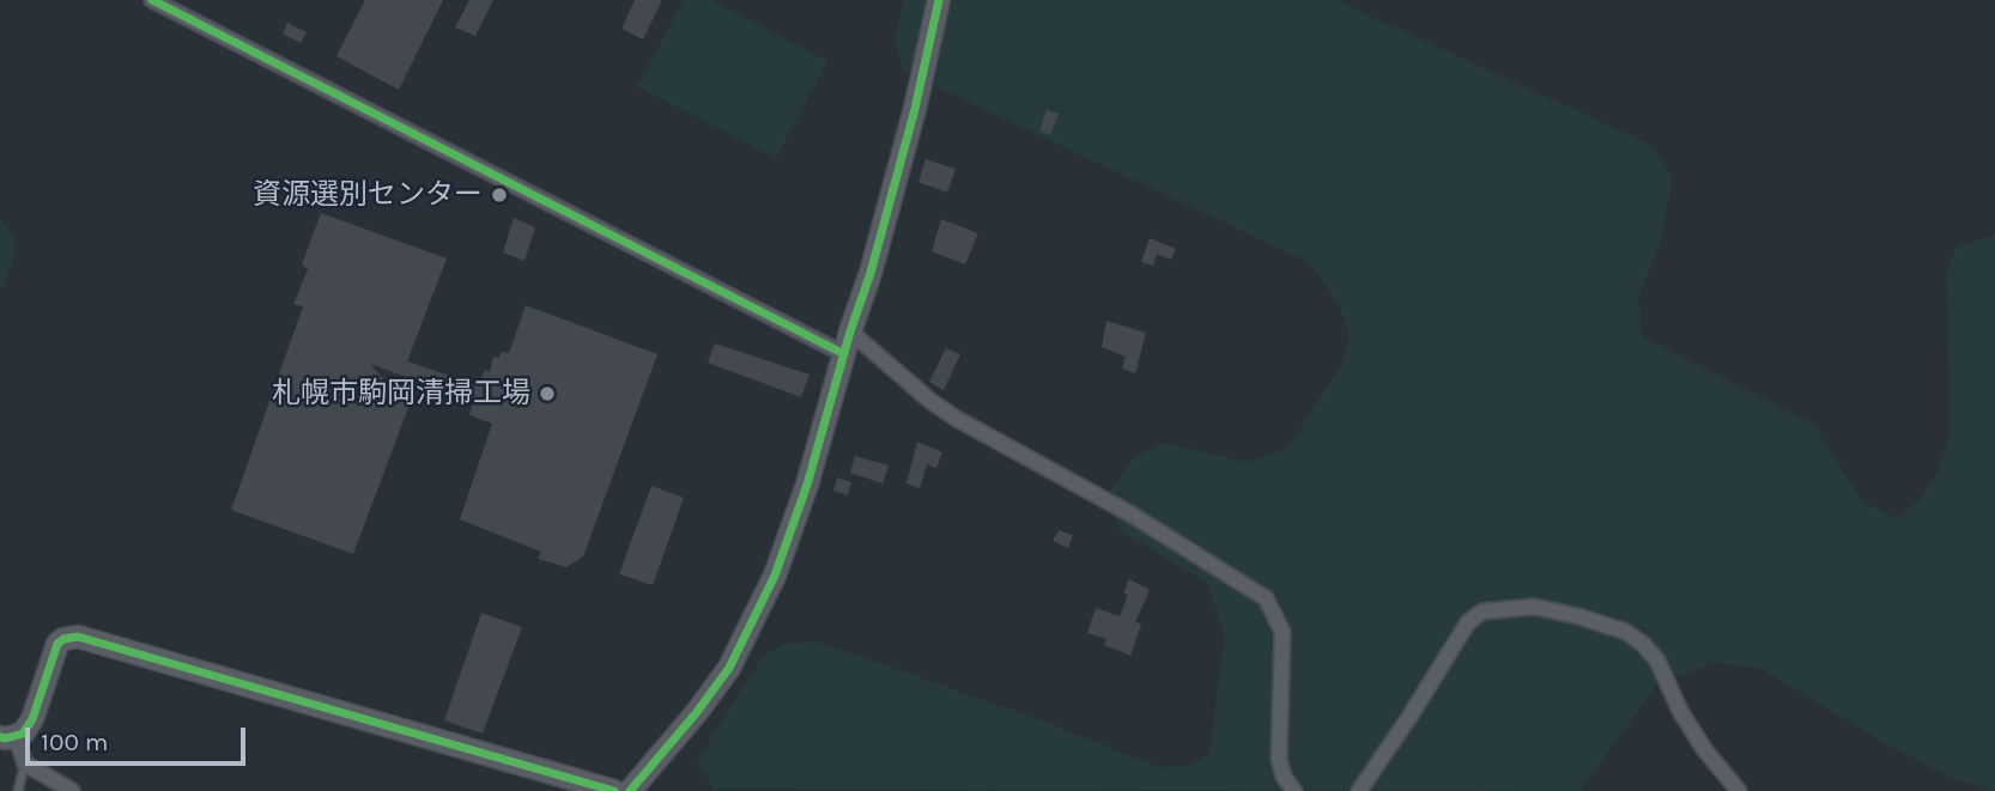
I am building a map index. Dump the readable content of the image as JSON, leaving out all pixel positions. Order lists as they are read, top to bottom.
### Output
{
  "places": ["資源選別センター", "札幌市駒岡清掃工場"],
  "scale_bar": "100 m"
}
